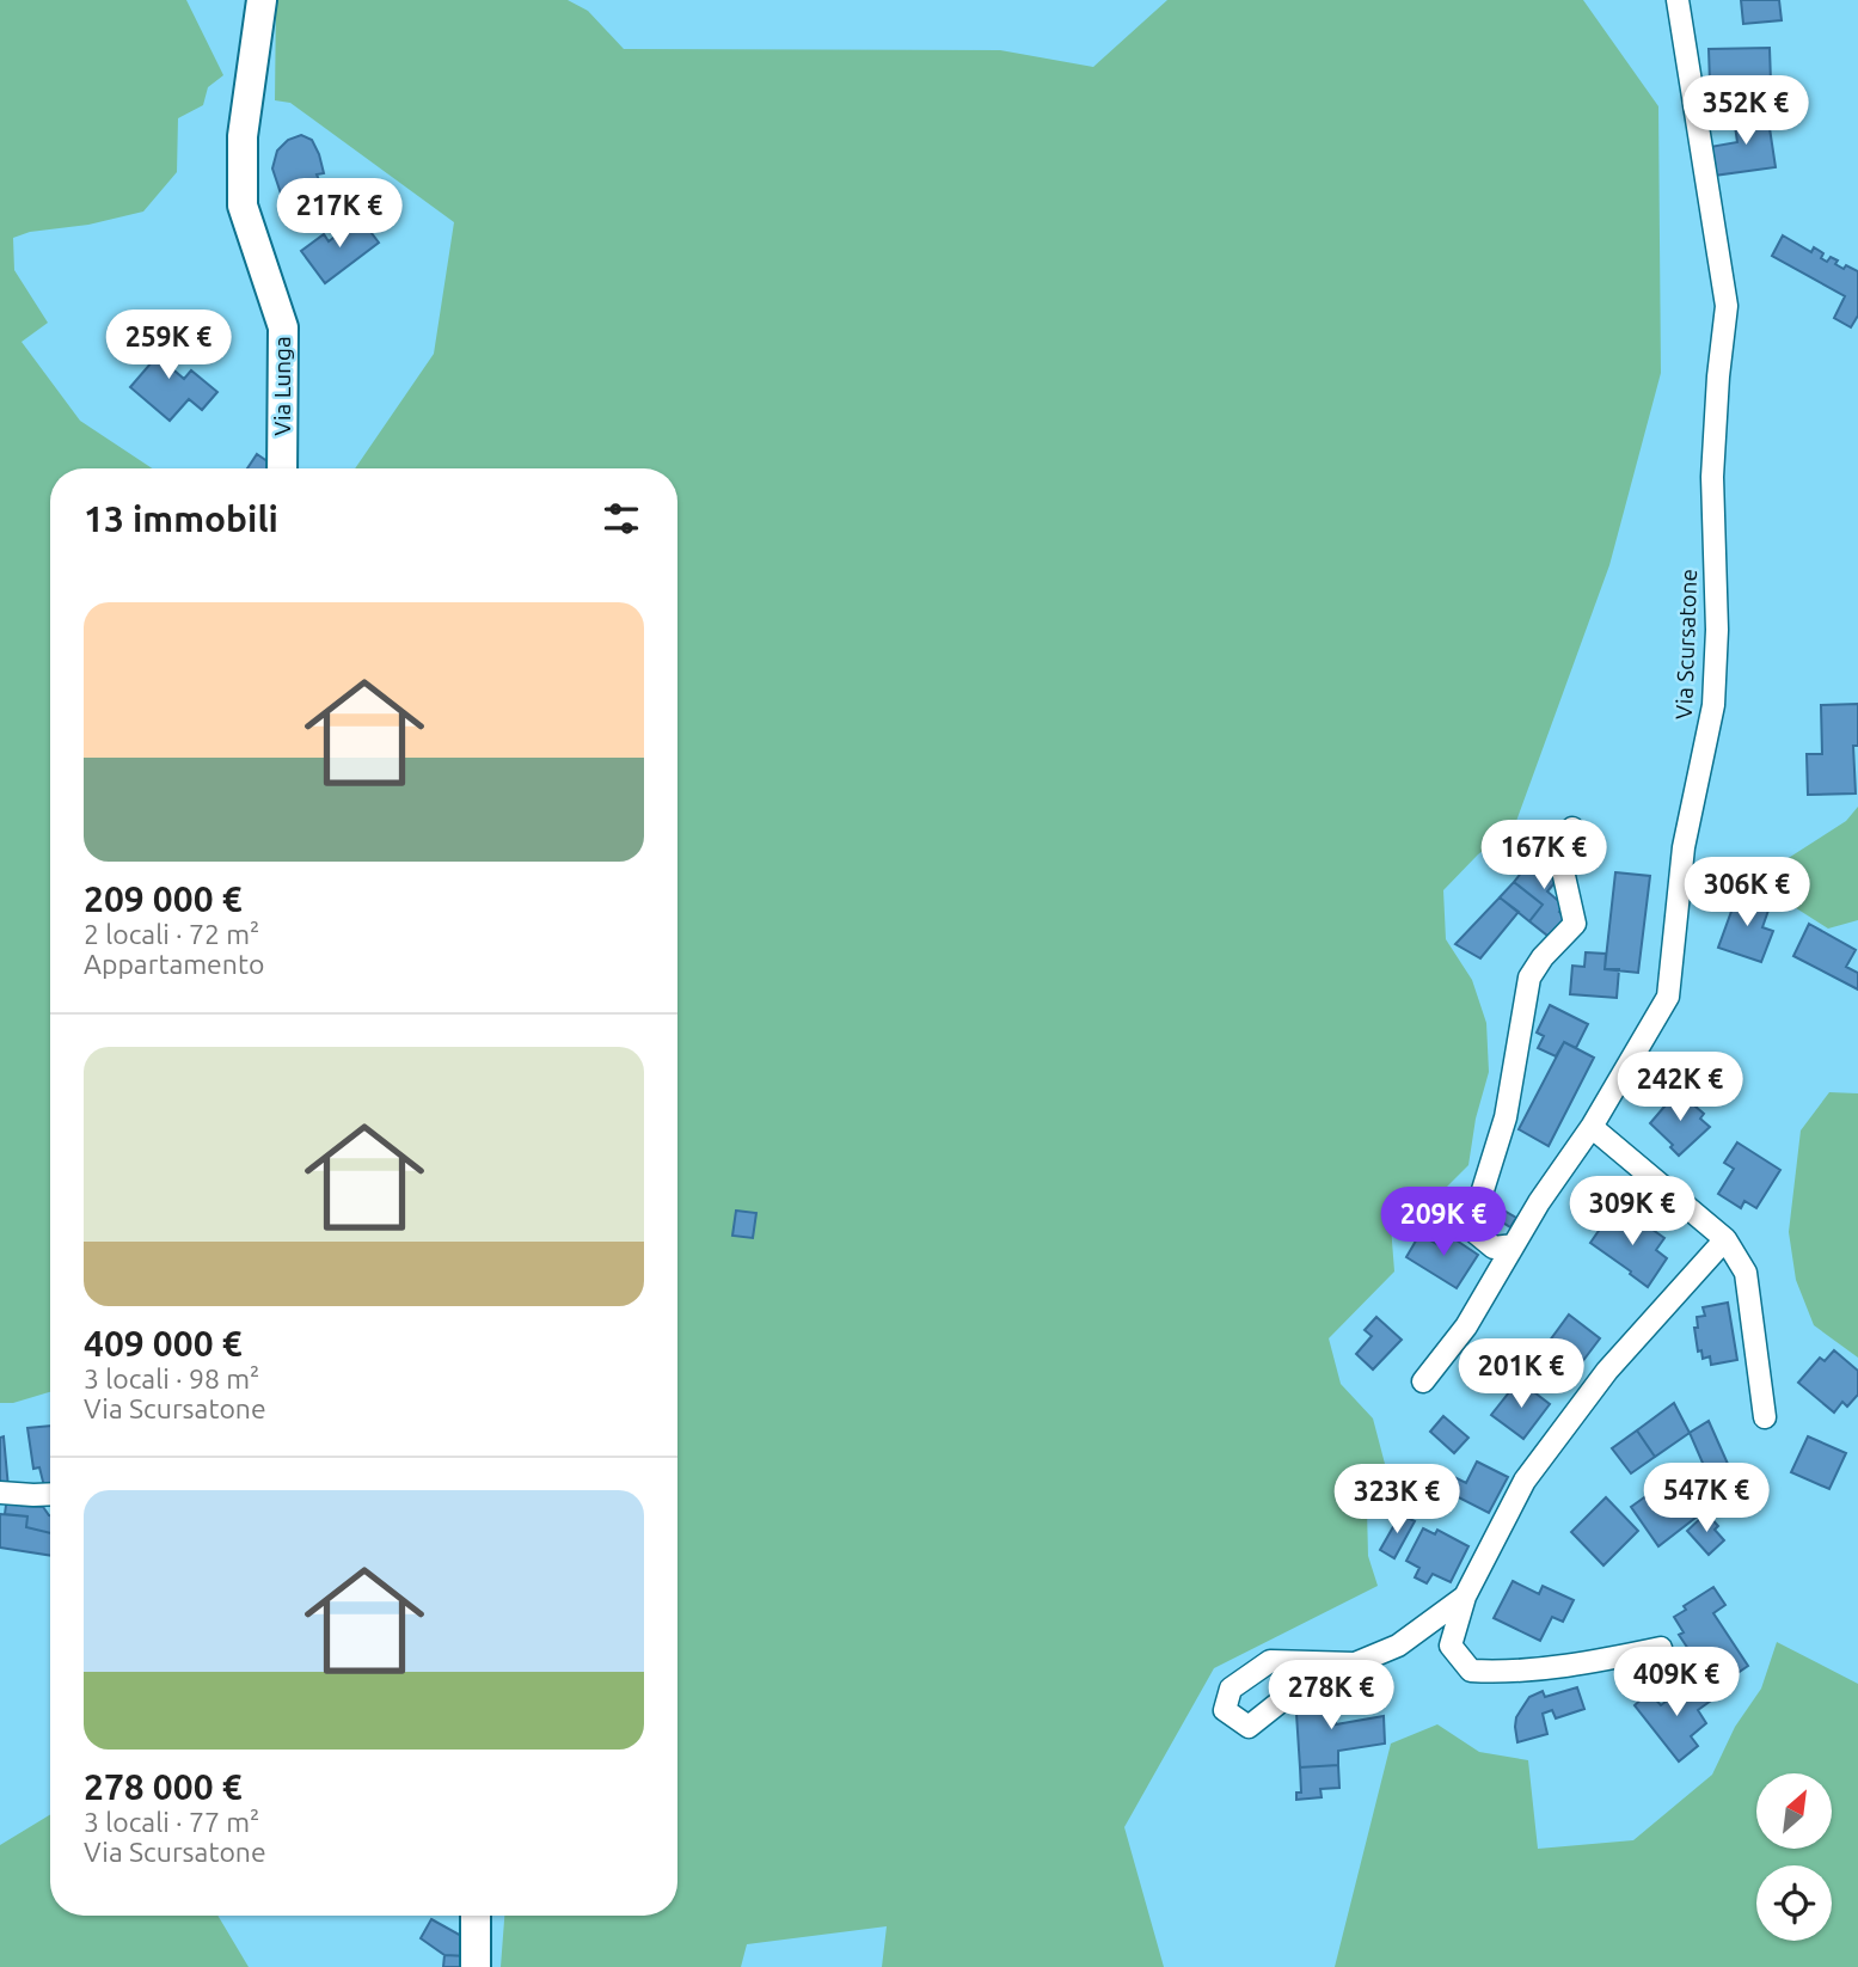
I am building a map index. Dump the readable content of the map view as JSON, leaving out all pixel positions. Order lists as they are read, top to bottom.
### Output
{
  "streets": {
    "street": ["Via Lunga", "Via Scursatone"]
  },
  "north": "top right",
  "page": {
    "price": [
      "352K €",
      "217K €",
      "259K €",
      "167K €",
      "306K €",
      "242K €",
      "309K €",
      "209K €",
      "201K €",
      "547K €",
      "323K €",
      "409K €",
      "278K €"
    ],
    "heading": "13 immobili",
    "list": [
      {
        "name": "209 000 €",
        "note": "2 locali · 72 m² · Appartamento"
      },
      {
        "name": "409 000 €",
        "note": "3 locali · 98 m² · Via Scursatone"
      },
      {
        "name": "278 000 €",
        "note": "3 locali · 77 m² · Via Scursatone"
      }
    ]
  }
}
